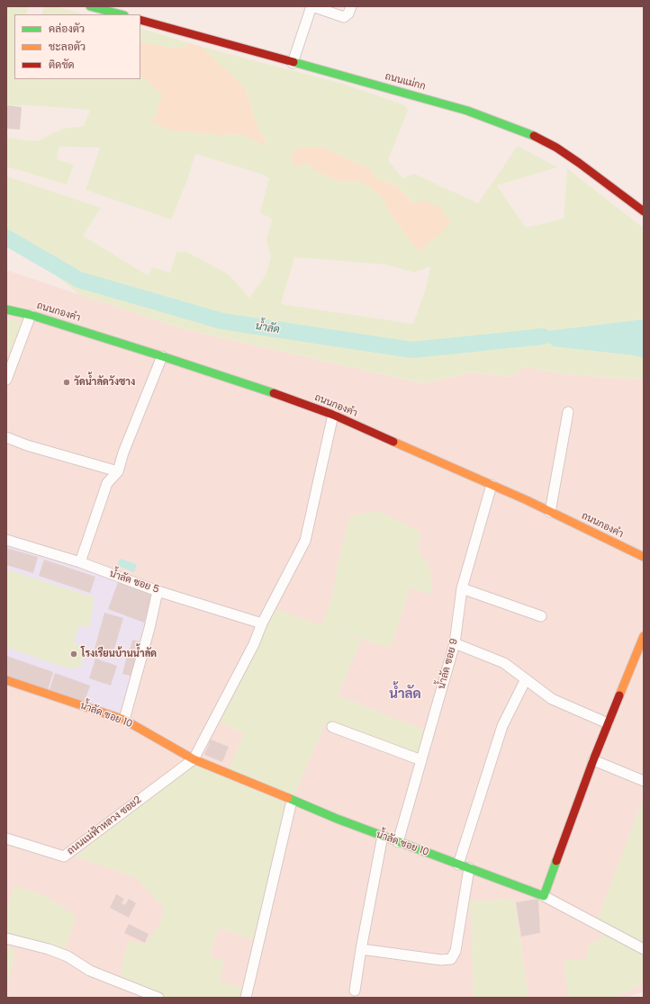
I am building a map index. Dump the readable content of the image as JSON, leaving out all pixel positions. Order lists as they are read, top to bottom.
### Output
{
  "streets": {
    "street": [
      "ถนนแม่กก",
      "ถนนกองคำ",
      "น้ำลัด ซอย 5",
      "น้ำลัด ซอย 9",
      "น้ำลัด ซอย 10",
      "ถนนแม่ฟ้าหลวง ซอย2"
    ]
  },
  "crossings": [
    ["ถนนกองคำ", "น้ำลัด ซอย 9"],
    ["น้ำลัด ซอย 9", "น้ำลัด ซอย 10"],
    ["น้ำลัด ซอย 10", "ถนนแม่ฟ้าหลวง ซอย2"]
  ],
  "districts": ["น้ำลัด"],
  "water": ["น้ำลัด"],
  "places": ["วัดน้ำลัดวังซาง", "โรงเรียนบ้านน้ำลัด"],
  "legend": ["คล่องตัว", "ชะลอตัว", "ติดขัด"]
}
